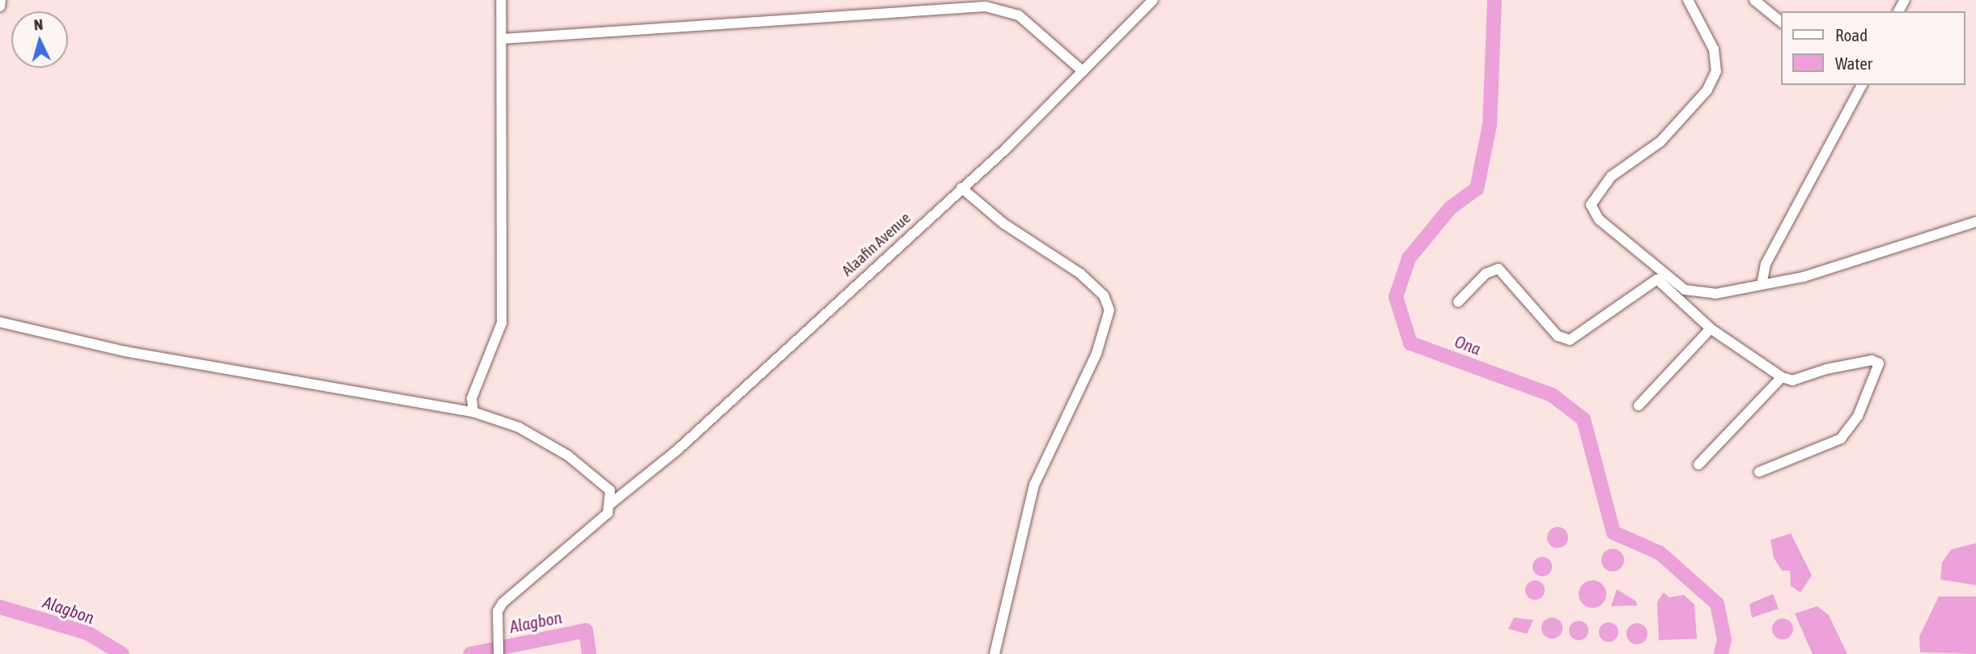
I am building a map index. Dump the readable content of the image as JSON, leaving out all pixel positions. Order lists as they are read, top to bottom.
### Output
{
  "streets": {
    "street": ["Alaafin Avenue"]
  },
  "water": ["Ona", "Alagbon"],
  "legend": ["Road", "Water"],
  "north": "top"
}
